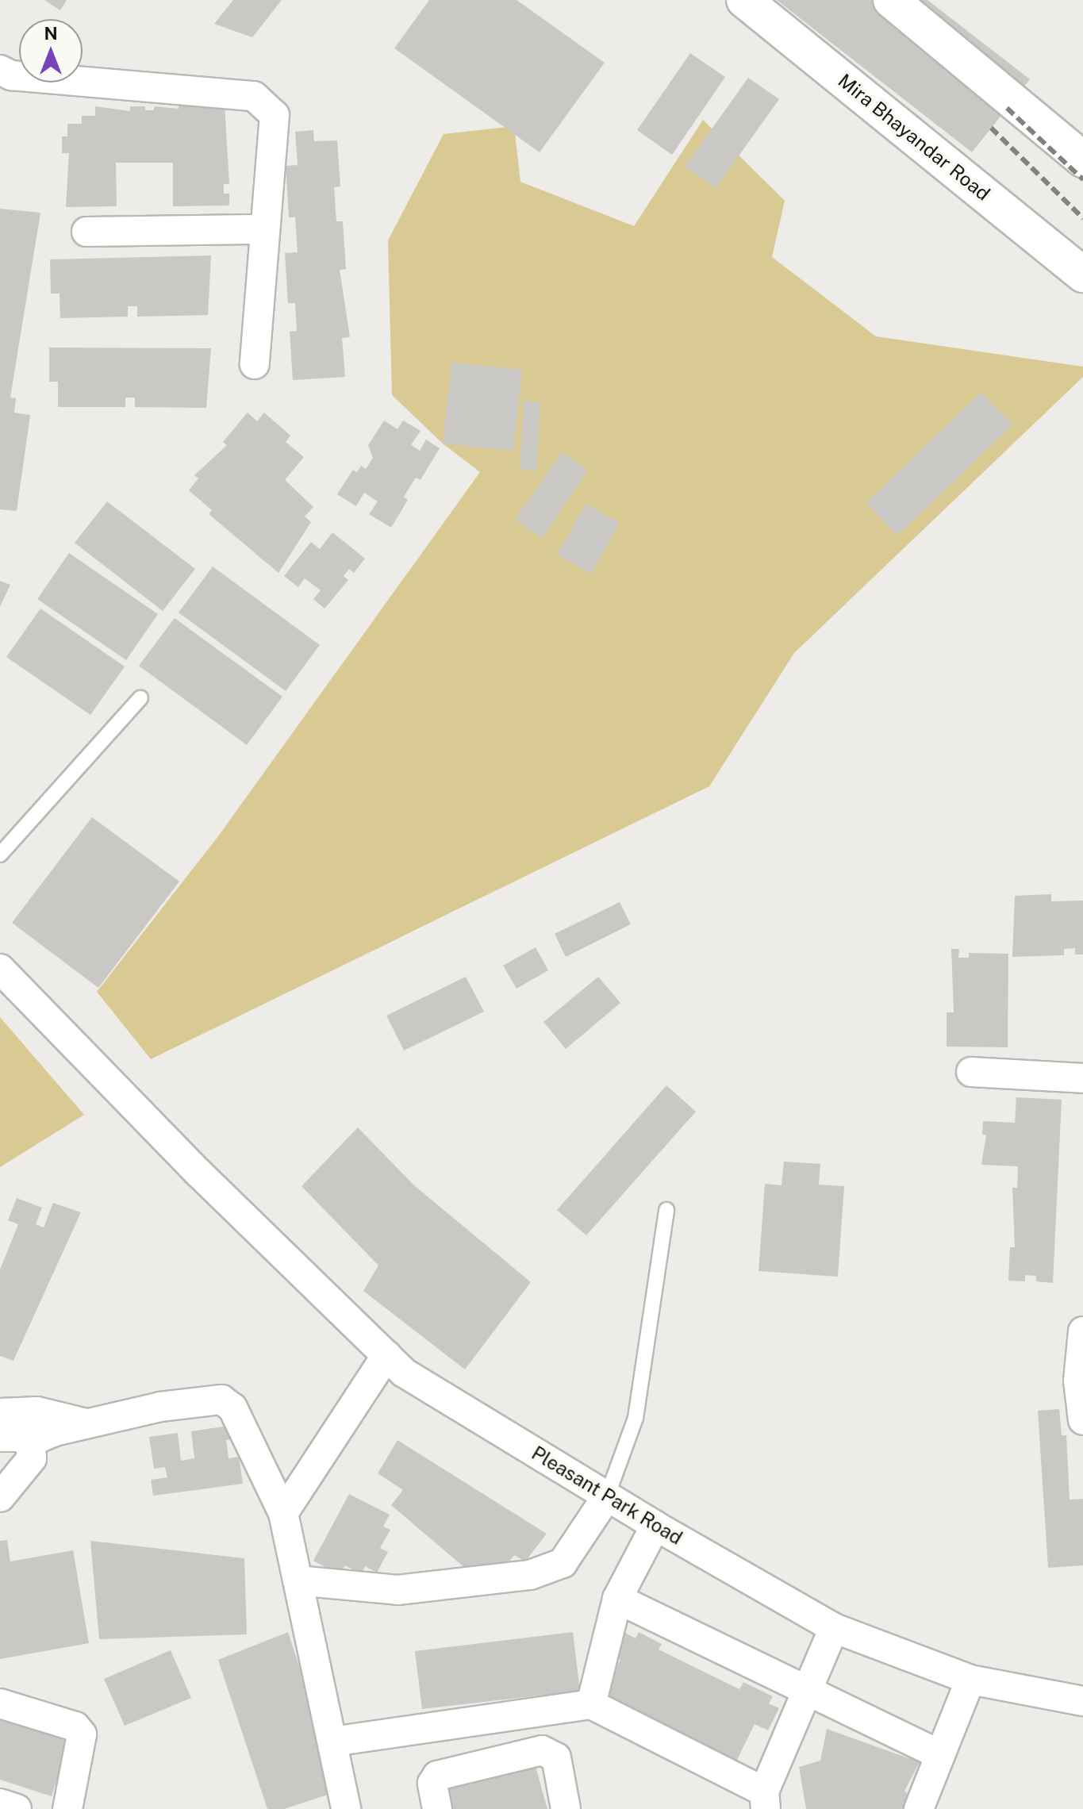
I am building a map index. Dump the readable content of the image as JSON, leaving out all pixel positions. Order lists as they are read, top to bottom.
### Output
{
  "streets": {
    "main road": ["Mira Bhayandar Road"],
    "street": ["Pleasant Park Road"]
  },
  "north": "top"
}
